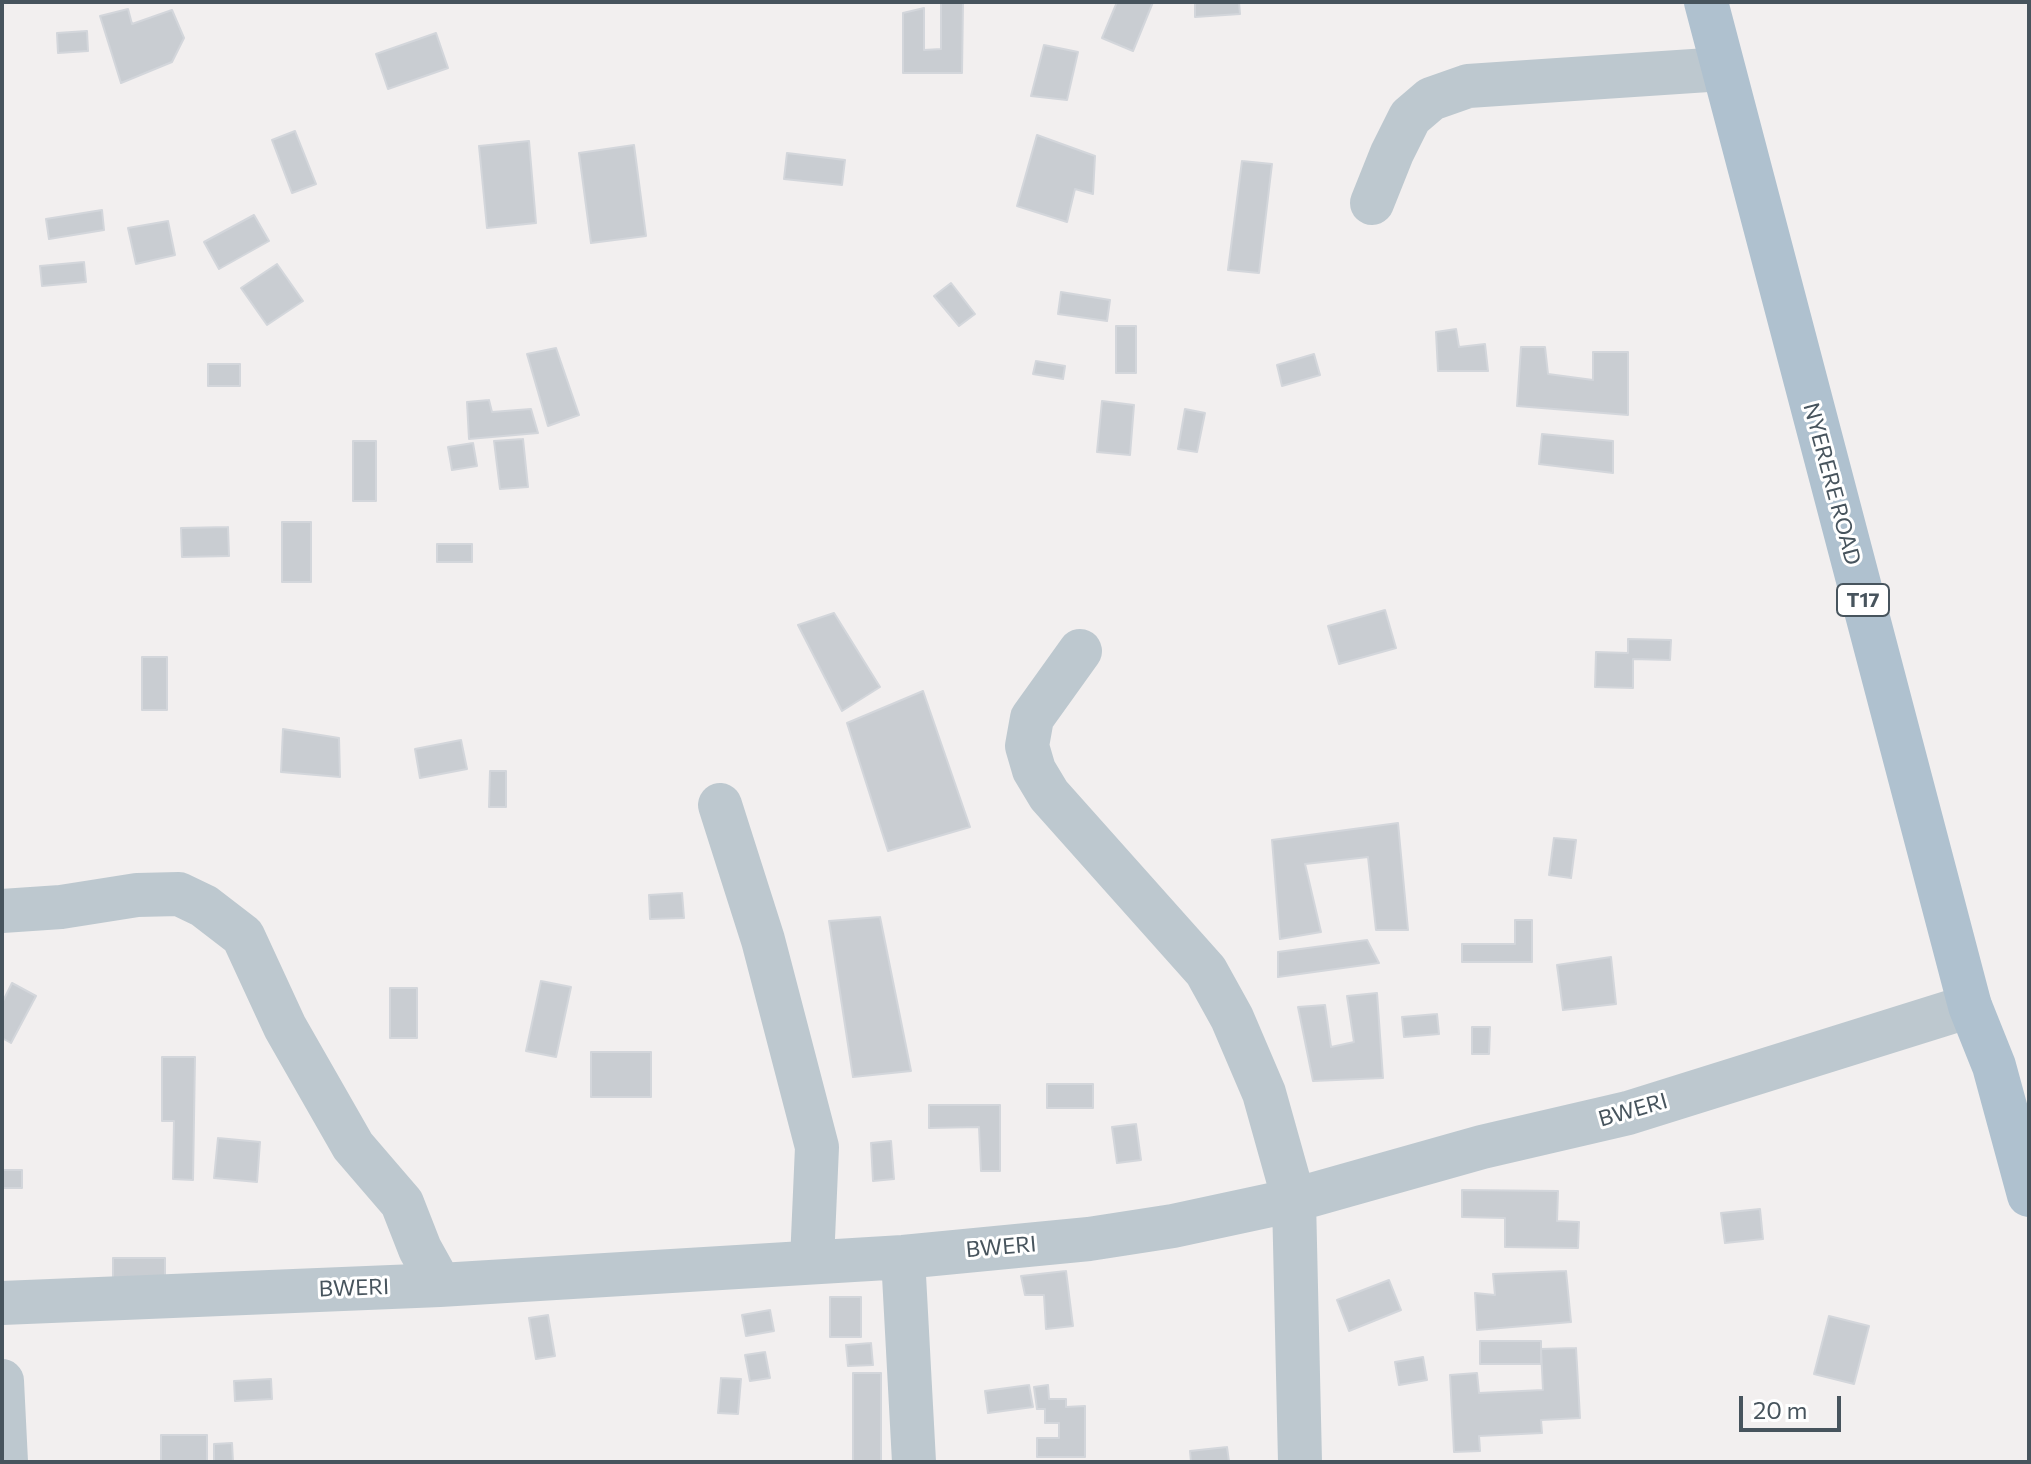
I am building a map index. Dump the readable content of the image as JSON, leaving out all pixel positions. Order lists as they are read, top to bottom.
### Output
{
  "streets": {
    "main road": ["NYERERE ROAD", "T17"],
    "street": ["BWERI"]
  },
  "crossings": [
    ["NYERERE ROAD", "BWERI"]
  ],
  "scale_bar": "20 m"
}
